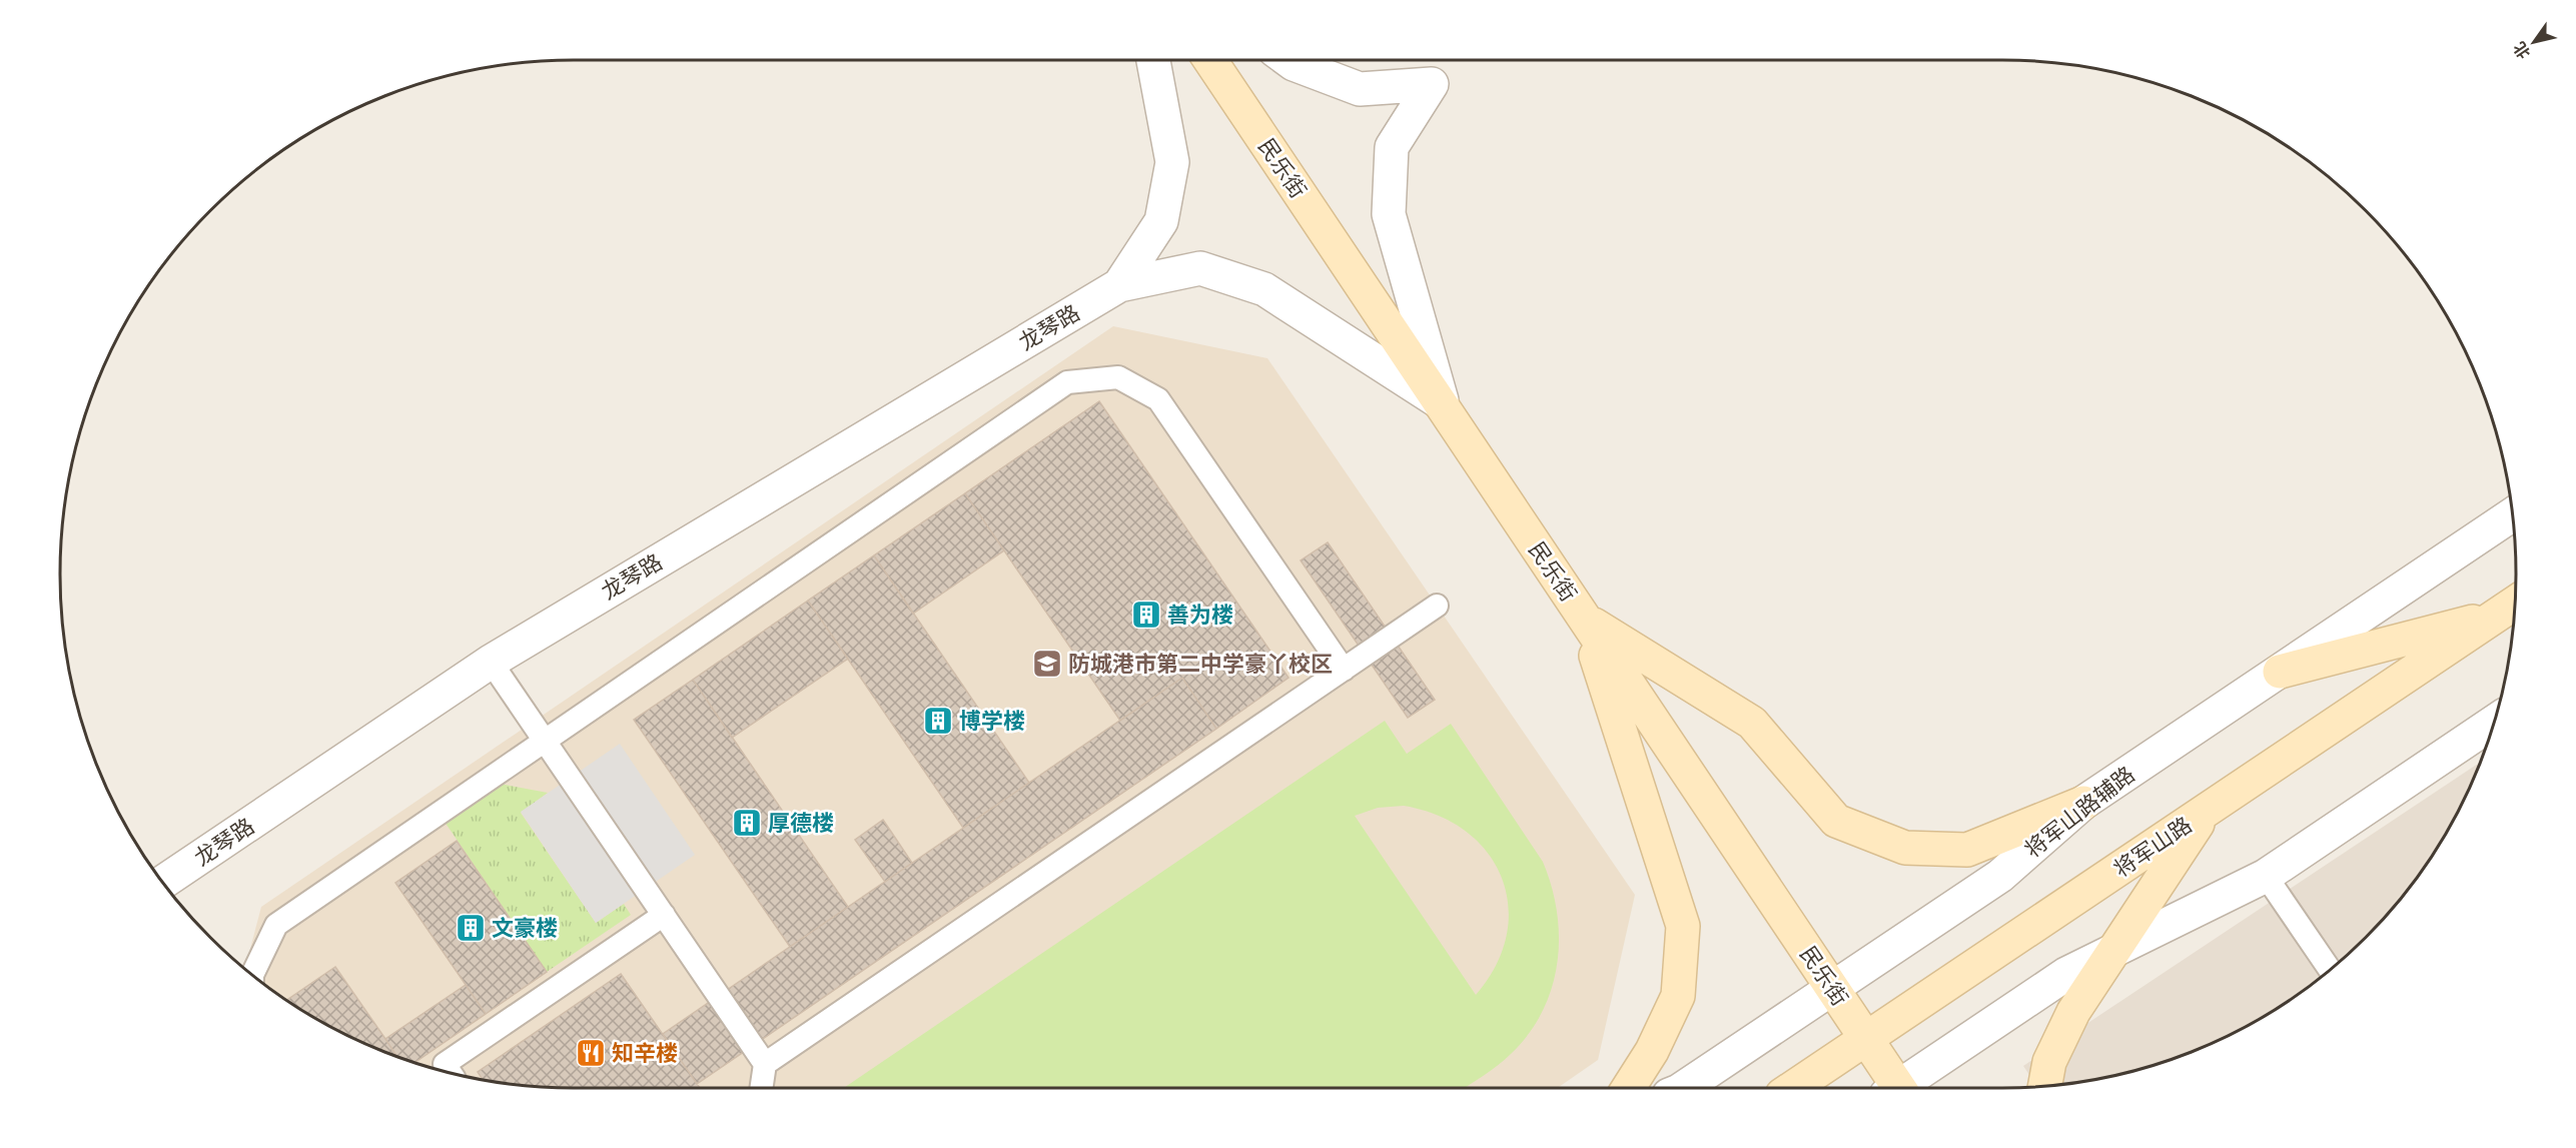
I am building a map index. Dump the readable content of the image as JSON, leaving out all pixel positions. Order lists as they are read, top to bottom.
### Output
{
  "streets": {
    "street": [
      "民乐街",
      "龙琴路",
      "将军山路辅路",
      "将军山路"
    ]
  },
  "crossings": [
    ["民乐街", "将军山路辅路"],
    ["民乐街", "将军山路"]
  ],
  "places": {
    "building": [
      "善为楼",
      "博学楼",
      "厚德楼",
      "文豪楼"
    ],
    "school or university": ["防城港市第二中学豪丫校区"],
    "restaurant": ["知辛楼"]
  },
  "north": "bottom left"
}
